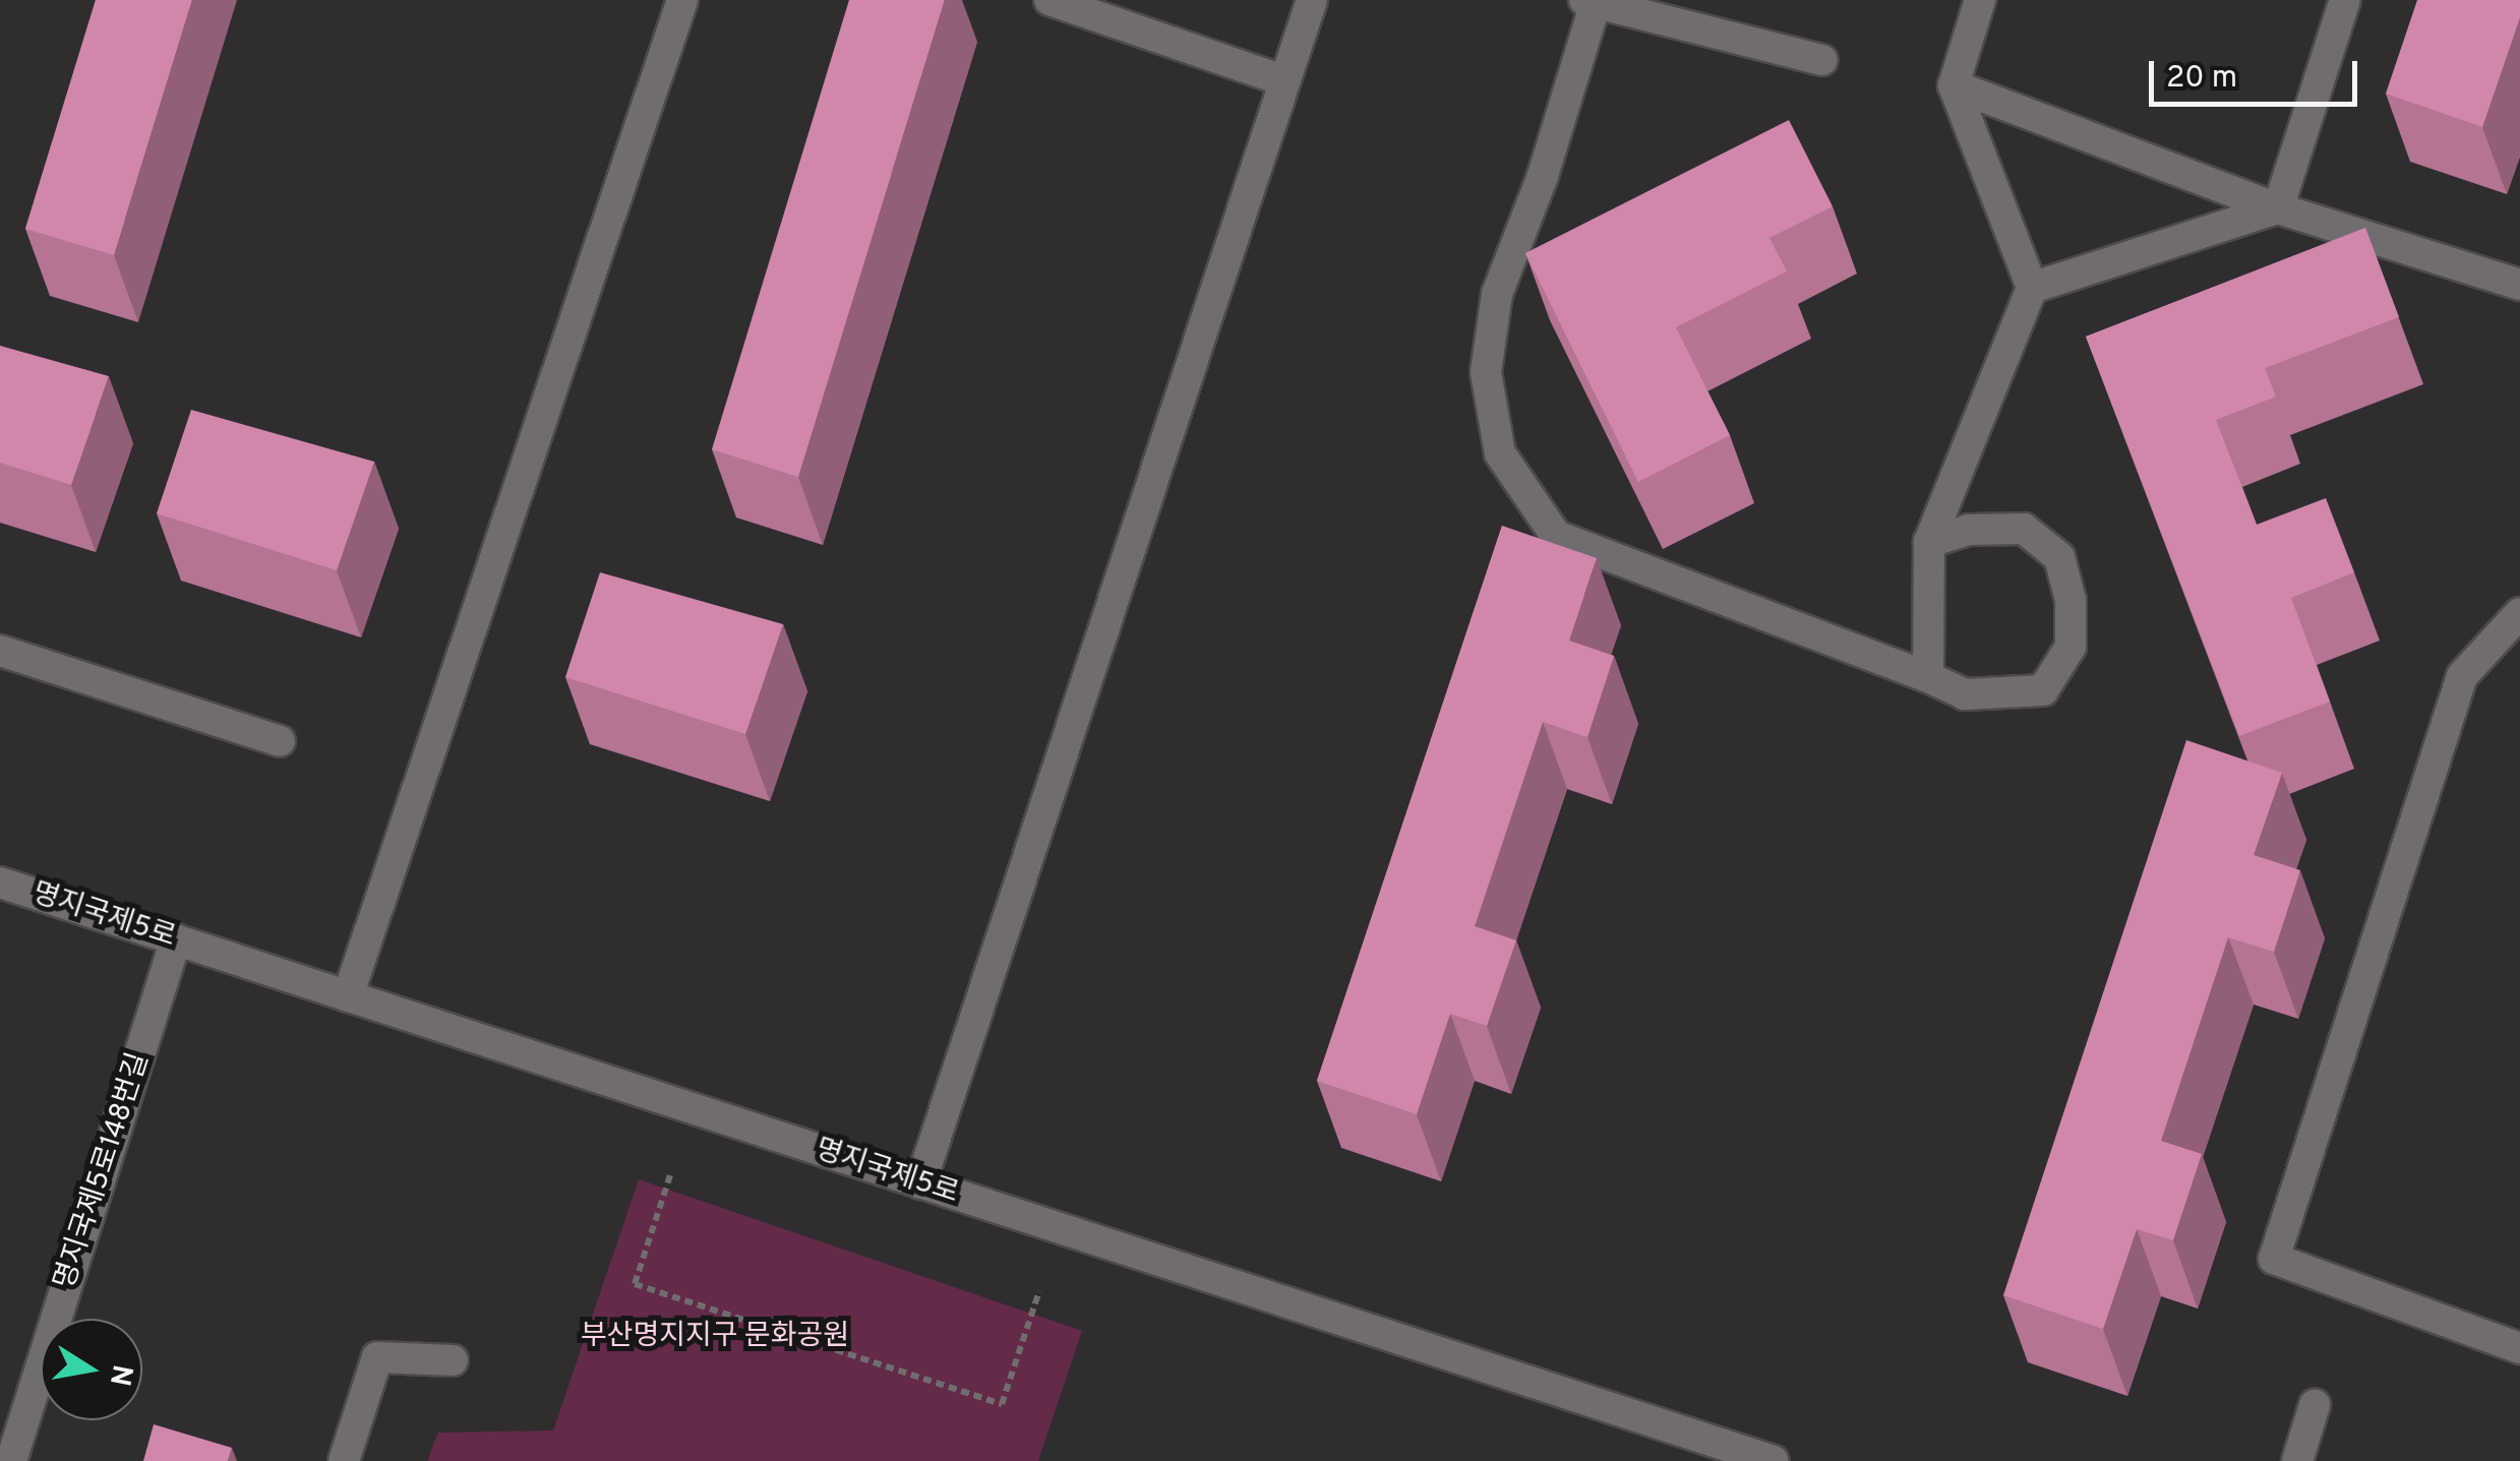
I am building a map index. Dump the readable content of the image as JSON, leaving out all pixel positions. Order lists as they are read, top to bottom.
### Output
{
  "streets": {
    "street": ["명지국제5로", "명지국제5로148번길"]
  },
  "crossings": [
    ["명지국제5로", "명지국제5로148번길"]
  ],
  "parks": ["부산명지지구 문화공원"],
  "scale_bar": "20 m",
  "north": "right"
}
